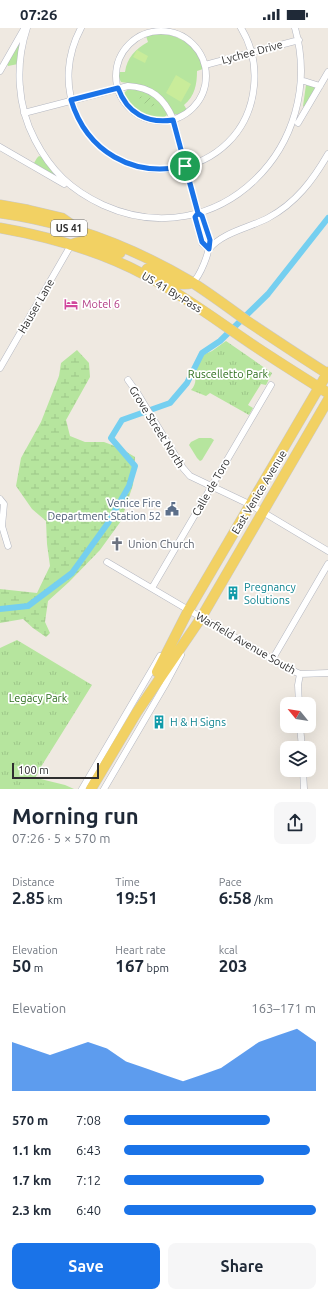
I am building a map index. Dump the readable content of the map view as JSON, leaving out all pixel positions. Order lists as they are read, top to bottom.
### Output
{
  "streets": {
    "main road": ["US 41", "US 41 By-Pass", "East Venice Avenue"],
    "street": [
      "Lychee Drive",
      "Hauser Lane",
      "Grove Street North",
      "Calle de Toro",
      "Warfield Avenue South"
    ]
  },
  "crossings": [
    ["US 41 By-Pass", "Hauser Lane"],
    ["US 41 By-Pass", "East Venice Avenue"],
    ["Grove Street North", "Calle de Toro"],
    ["Grove Street North", "East Venice Avenue"],
    ["Calle de Toro", "Warfield Avenue South"],
    ["East Venice Avenue", "Warfield Avenue South"]
  ],
  "parks": ["Ruscelletto Park", "Legacy Park"],
  "places": {
    "hotel": ["Motel 6"],
    "public building": ["Venice Fire Department Station 52"],
    "church": ["Union Church"],
    "building": ["Pregnancy Solutions", "H & H Signs"]
  },
  "scale_bar": "100 m",
  "north": "top left",
  "page": {
    "status": "07:26",
    "scale": "100 m",
    "heading": ["Morning run", "07:26 · 5 × 570 m"],
    "stats": [
      ["Distance", "2.85 km"],
      ["Time", "19:51"],
      ["Pace", "6:58 /km"],
      ["Elevation", "50 m"],
      ["Heart rate", "167 bpm"],
      ["kcal", "203"]
    ],
    "chart": ["Elevation", "163–171 m"],
    "list": [
      {
        "name": "570 m",
        "note": "7:08"
      },
      {
        "name": "1.1 km",
        "note": "6:43"
      },
      {
        "name": "1.7 km",
        "note": "7:12"
      },
      {
        "name": "2.3 km",
        "note": "6:40"
      }
    ],
    "buttons": ["Save", "Share"]
  }
}
